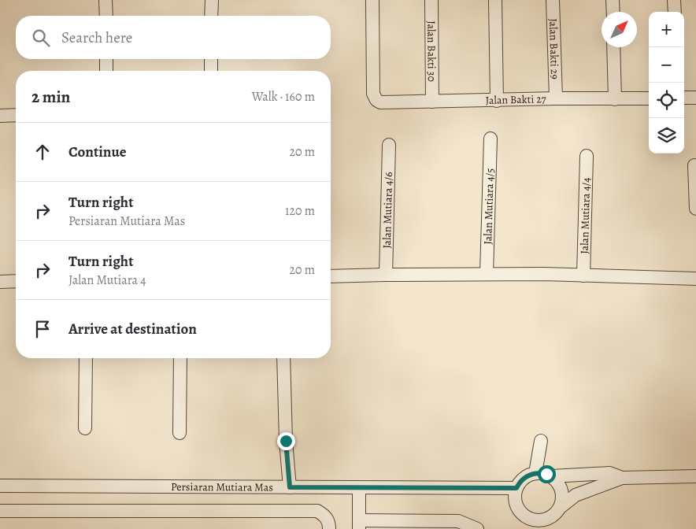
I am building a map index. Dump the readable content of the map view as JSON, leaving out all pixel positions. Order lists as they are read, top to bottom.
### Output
{
  "streets": {
    "street": [
      "Jalan Bakti 29",
      "Jalan Bakti 30",
      "Jalan Bakti 27",
      "Jalan Mutiara 4/5",
      "Jalan Mutiara 4/6",
      "Jalan Mutiara 4/4",
      "Persiaran Mutiara Mas"
    ]
  },
  "crossings": [
    ["Jalan Bakti 29", "Jalan Bakti 27"],
    ["Jalan Bakti 30", "Jalan Bakti 27"]
  ],
  "north": "top right",
  "page": {
    "map_buttons": ["+", "−"],
    "search": "Search here",
    "heading": ["2 min", "Walk · 160 m"],
    "list": [
      ["Continue", "20 m"],
      ["Turn right", "Persiaran Mutiara Mas", "120 m"],
      ["Turn right", "Jalan Mutiara 4", "20 m"],
      "Arrive at destination"
    ]
  }
}
